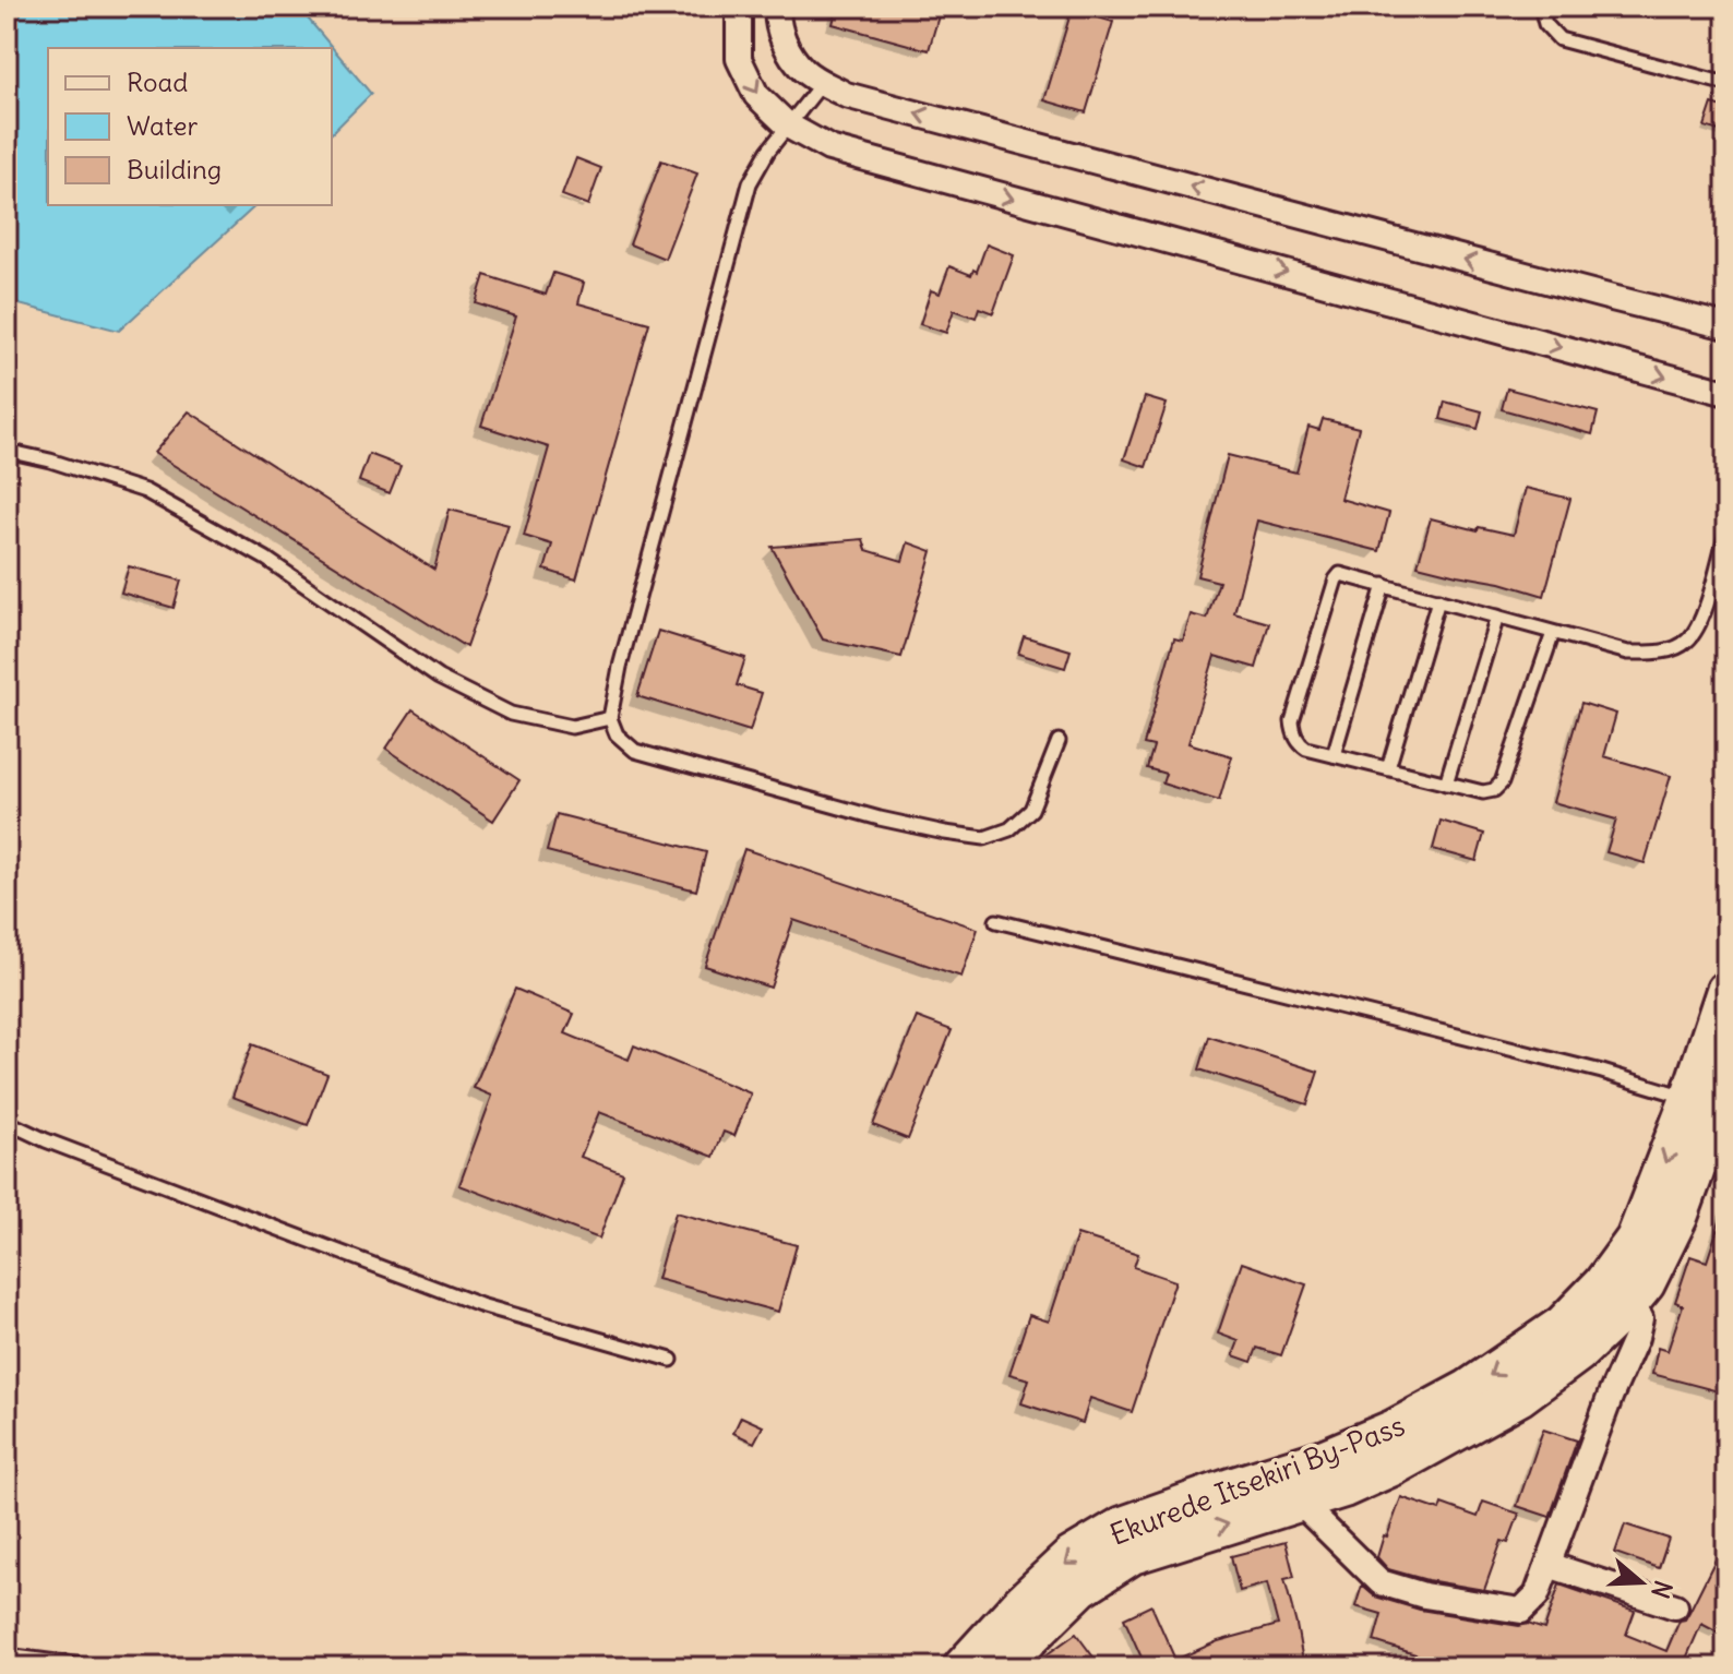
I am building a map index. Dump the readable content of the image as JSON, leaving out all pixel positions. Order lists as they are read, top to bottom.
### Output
{
  "streets": {
    "main road": ["Ekurede Itsekiri By-Pass"]
  },
  "legend": ["Road", "Water", "Building"],
  "north": "right"
}
